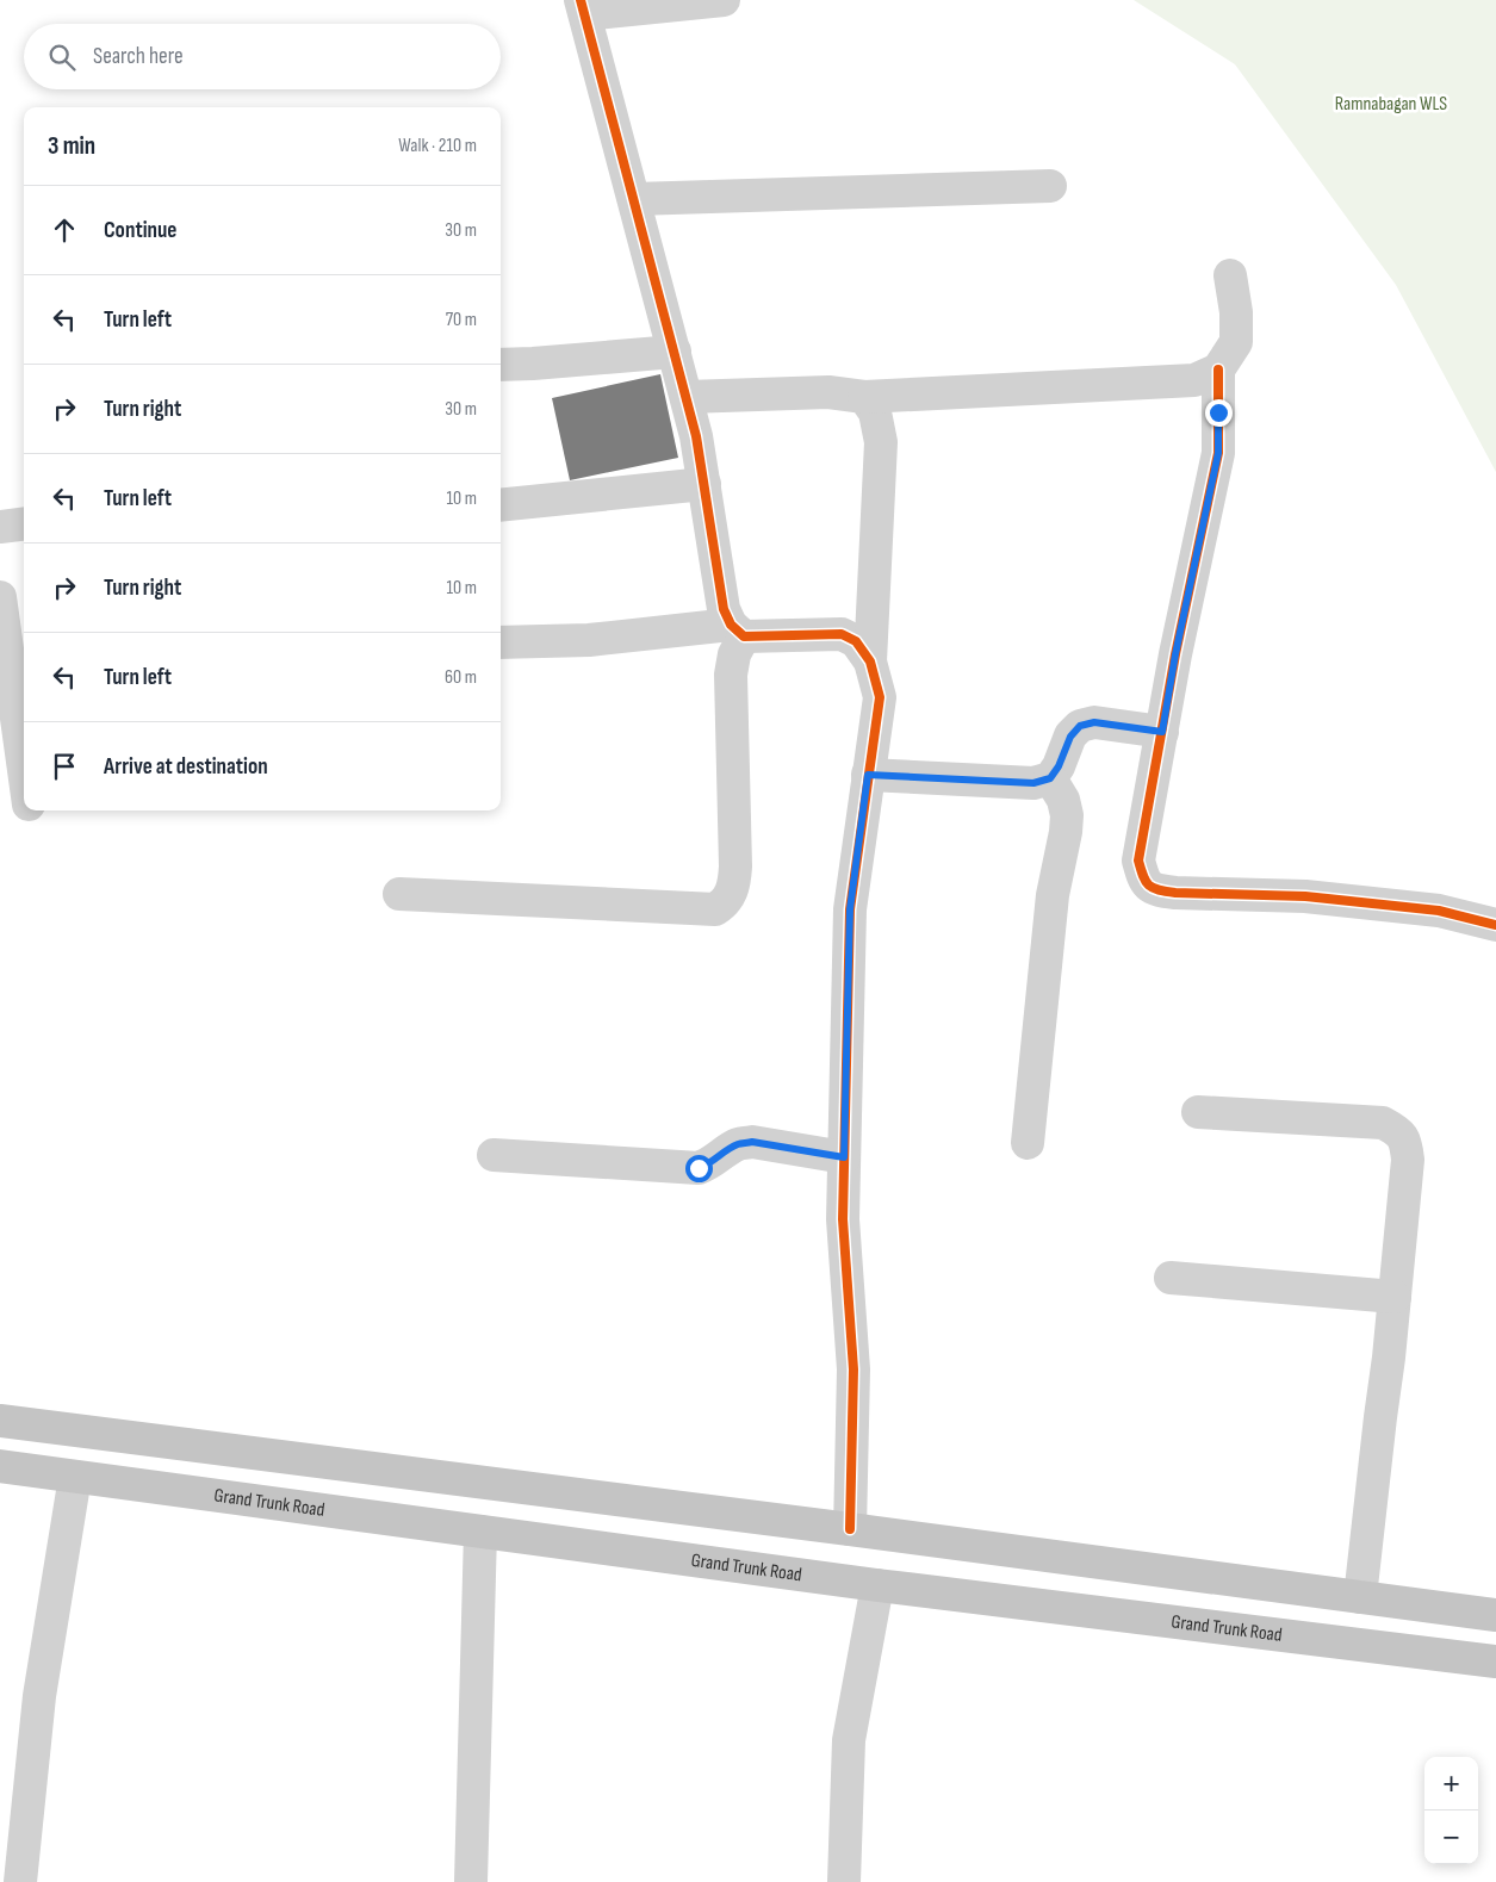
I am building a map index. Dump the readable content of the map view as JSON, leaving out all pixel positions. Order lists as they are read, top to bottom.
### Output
{
  "streets": {
    "main road": ["Grand Trunk Road"]
  },
  "parks": ["Ramnabagan WLS"],
  "page": {
    "search": "Search here",
    "heading": ["3 min", "Walk · 210 m"],
    "list": [
      ["Continue", "30 m"],
      ["Turn left", "70 m"],
      ["Turn right", "30 m"],
      ["Turn left", "10 m"],
      ["Turn right", "10 m"],
      ["Turn left", "60 m"],
      "Arrive at destination"
    ],
    "map_buttons": ["+", "−"]
  }
}
